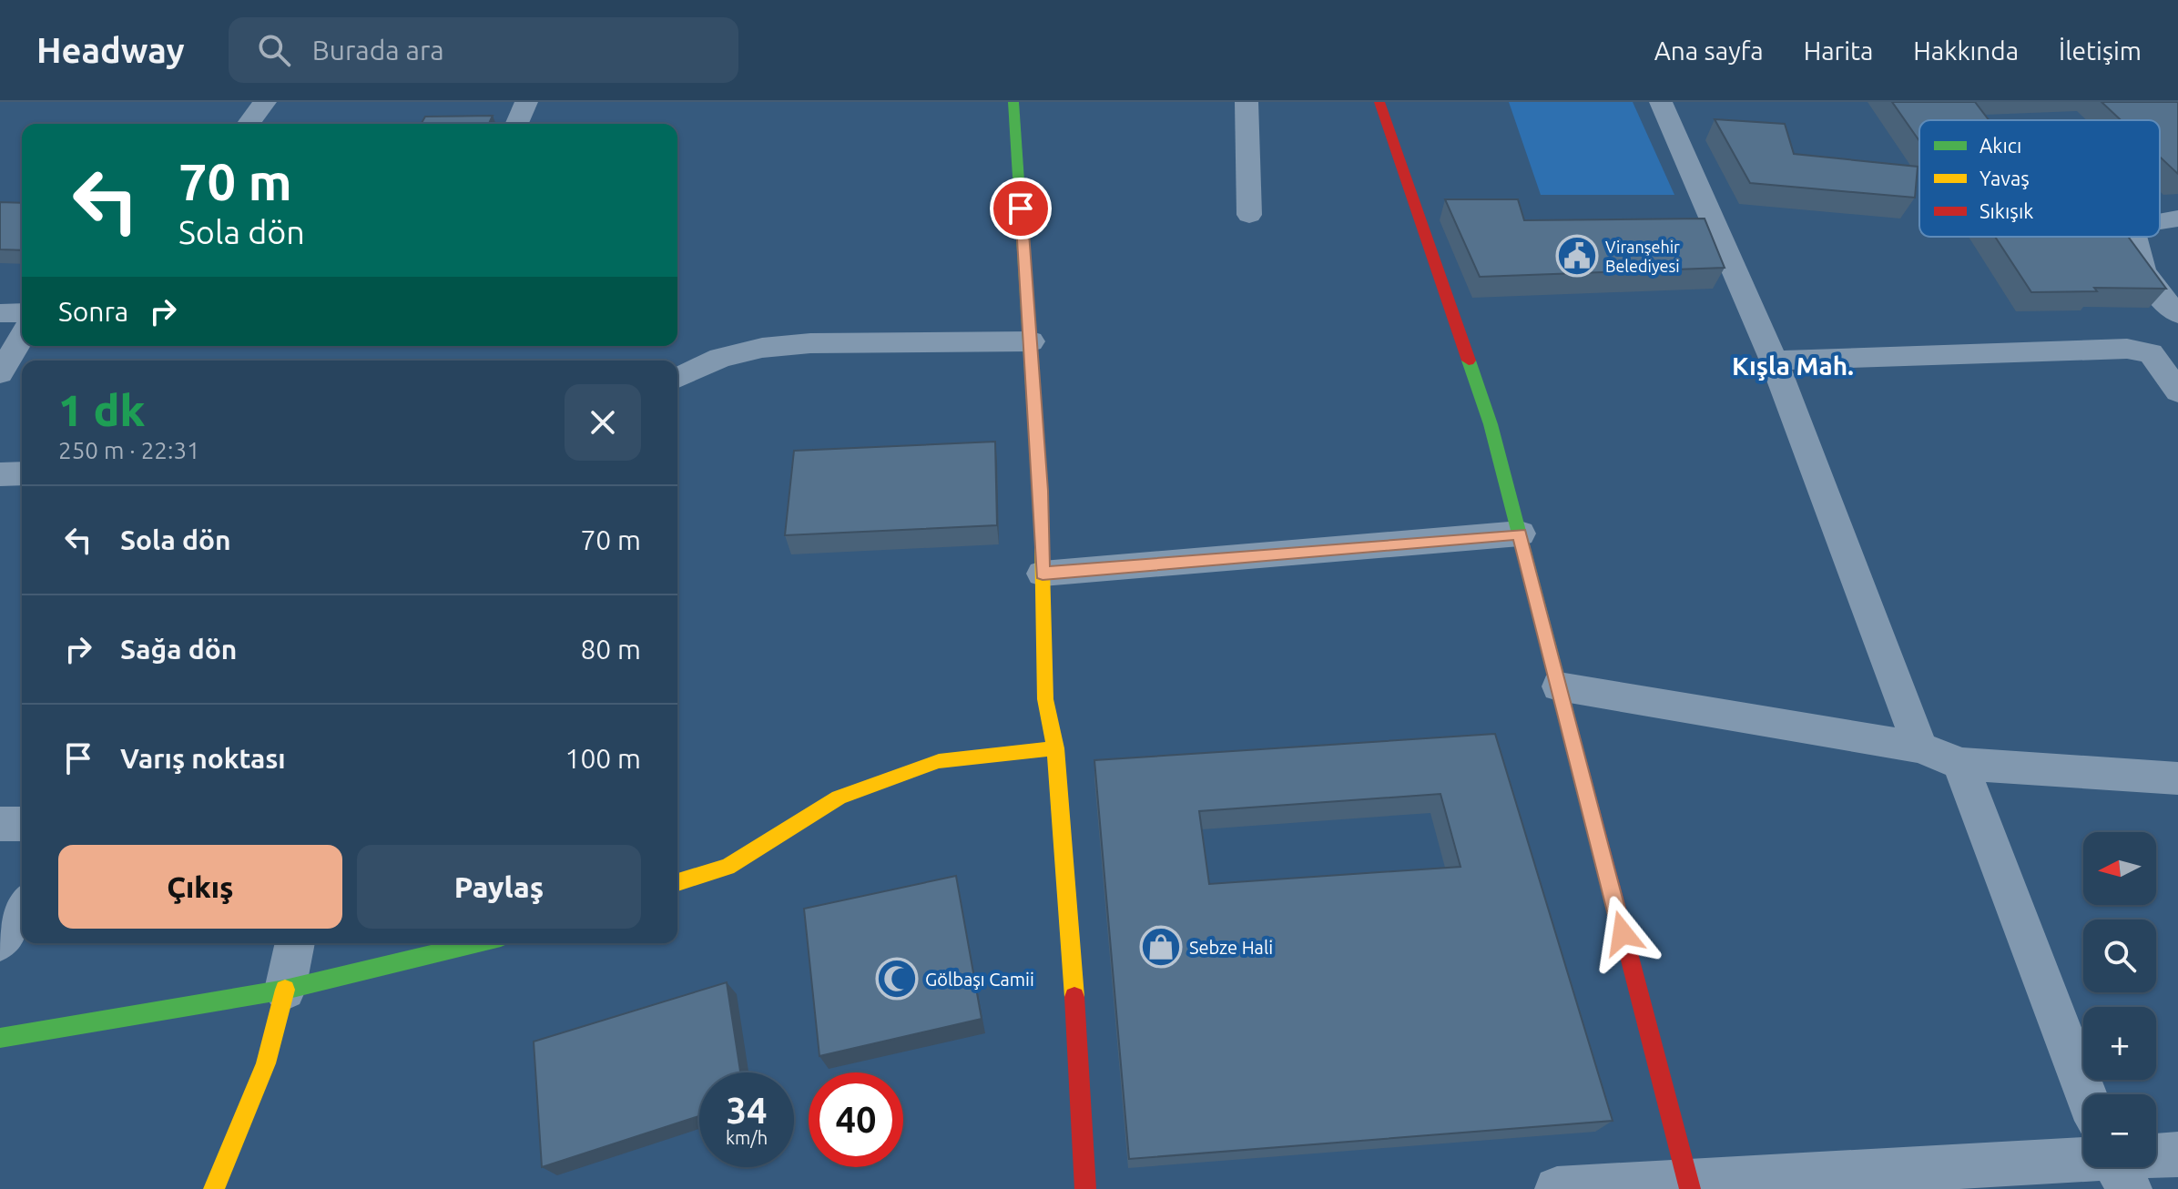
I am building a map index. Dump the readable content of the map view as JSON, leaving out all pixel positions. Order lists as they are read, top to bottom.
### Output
{
  "districts": ["Kışla Mah."],
  "places": {
    "public building": ["Viranşehir Belediyesi"],
    "shop": ["Sebze Hali"],
    "mosque": ["Gölbaşı Camii"]
  },
  "legend": ["Akıcı", "Yavaş", "Sıkışık"],
  "north": "left",
  "page": {
    "header": "Headway",
    "search": "Burada ara",
    "nav": [
      "Ana sayfa",
      "Harita",
      "Hakkında",
      "İletişim"
    ],
    "turn": ["70 m", "Sola dön"],
    "then": "Sonra",
    "heading": ["1 dk", "250 m · 22:31"],
    "list": [
      {
        "name": "Sola dön",
        "value": "70 m"
      },
      {
        "name": "Sağa dön",
        "value": "80 m"
      },
      {
        "name": "Varış noktası",
        "value": "100 m"
      }
    ],
    "buttons": ["Çıkış", "Paylaş"],
    "map_buttons": ["+", "−"],
    "speed": "34 km/h",
    "limit": "40"
  }
}
